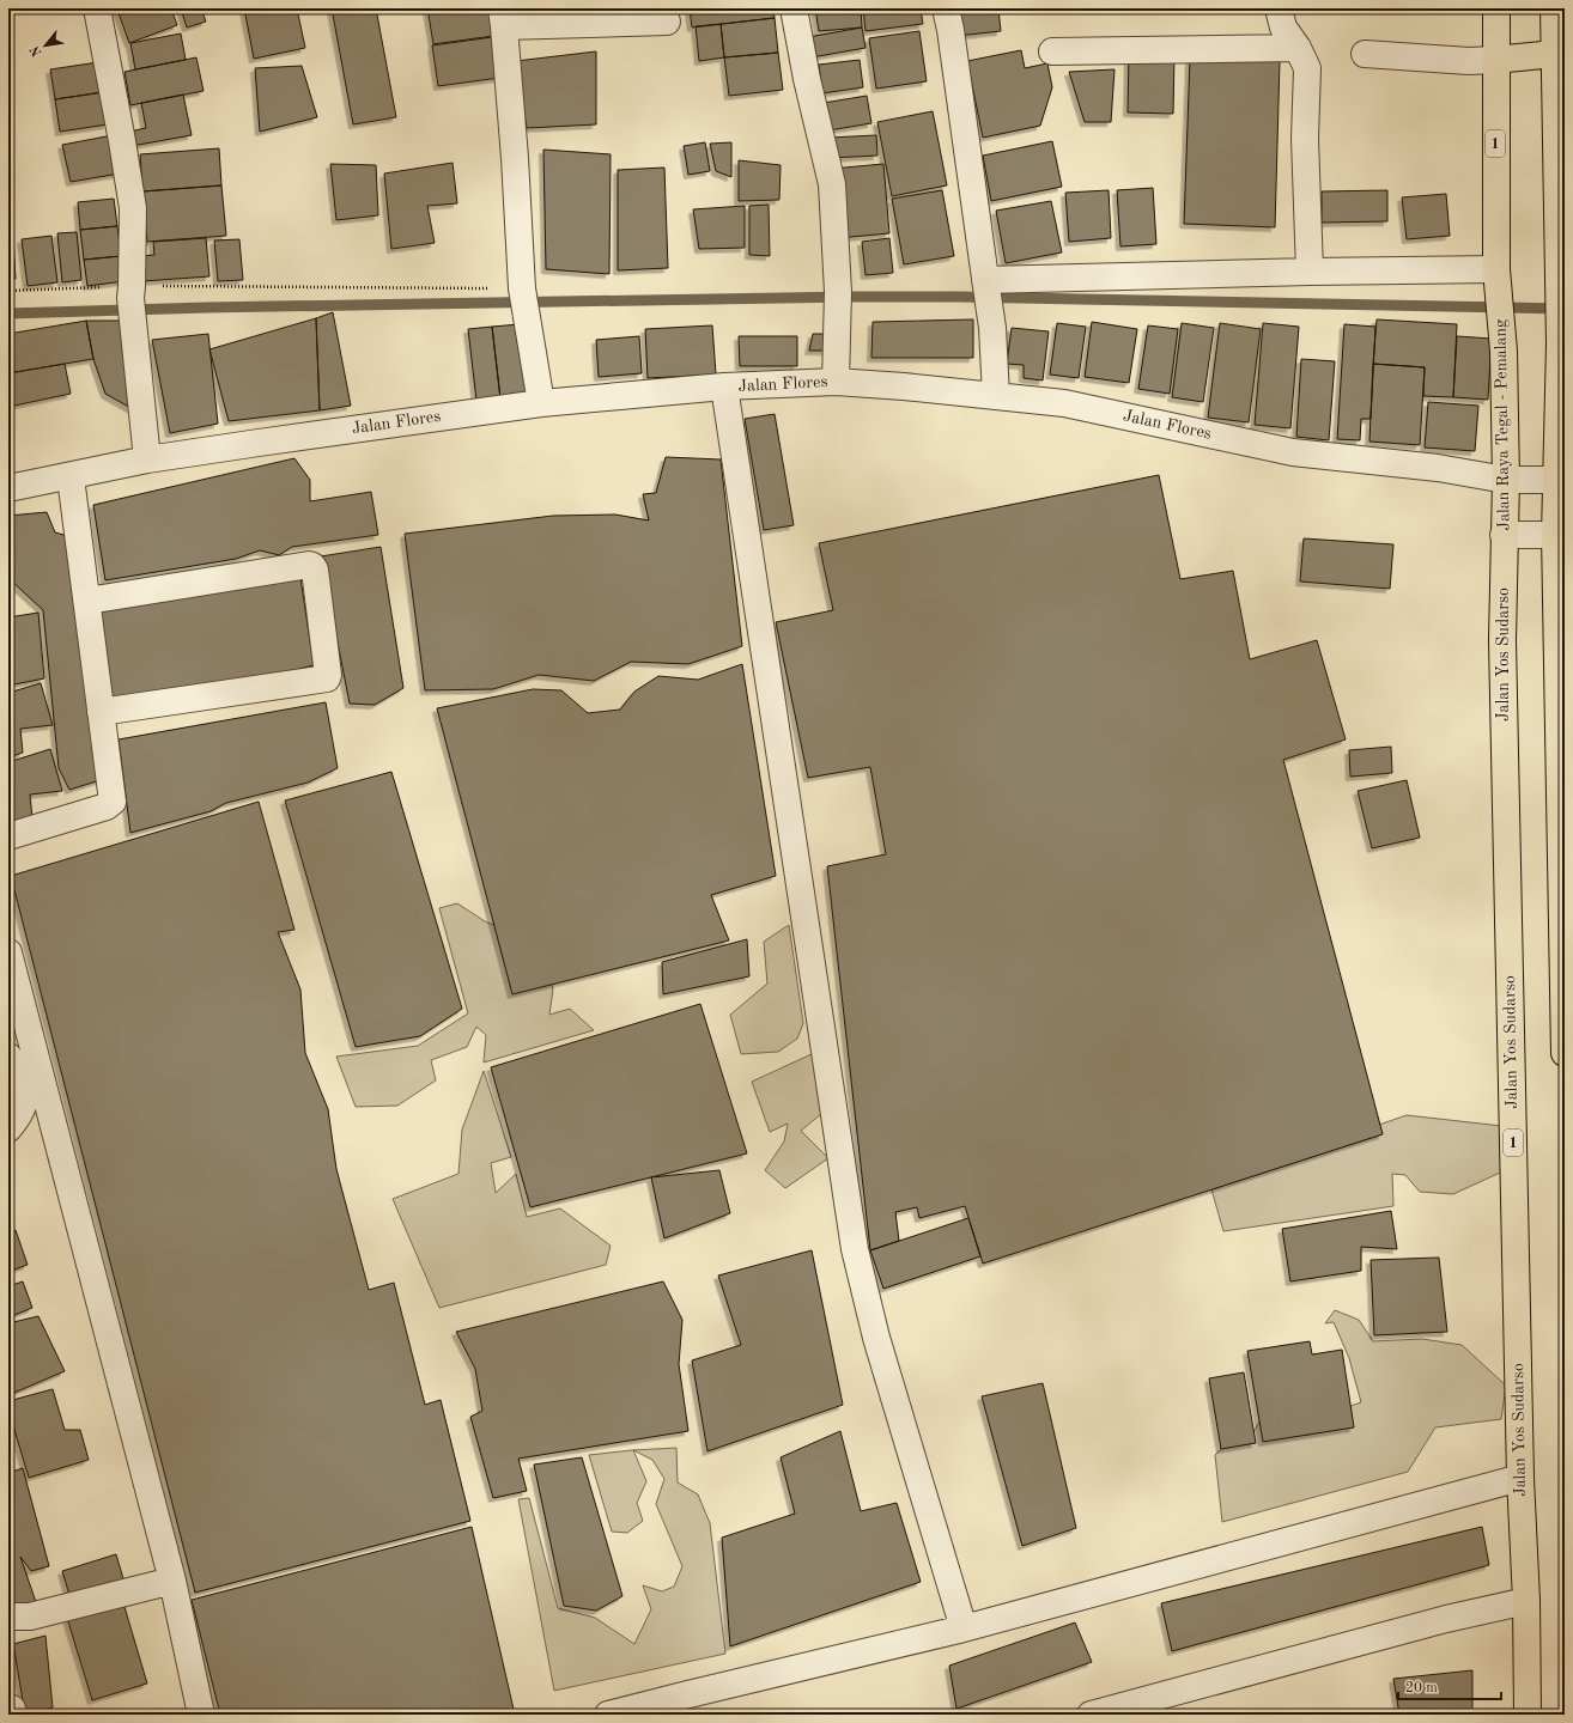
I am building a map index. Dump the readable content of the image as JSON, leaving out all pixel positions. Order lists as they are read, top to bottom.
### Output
{
  "streets": {
    "highway": ["1", "Jalan Raya Tegal - Pemalang", "Jalan Yos Sudarso"],
    "street": ["Jalan Flores"]
  },
  "crossings": [
    ["1", "Jalan Raya Tegal - Pemalang"],
    ["Jalan Flores", "Jalan Raya Tegal - Pemalang"],
    ["Jalan Raya Tegal - Pemalang", "Jalan Yos Sudarso"]
  ],
  "scale_bar": "20 m",
  "north": "bottom left"
}
